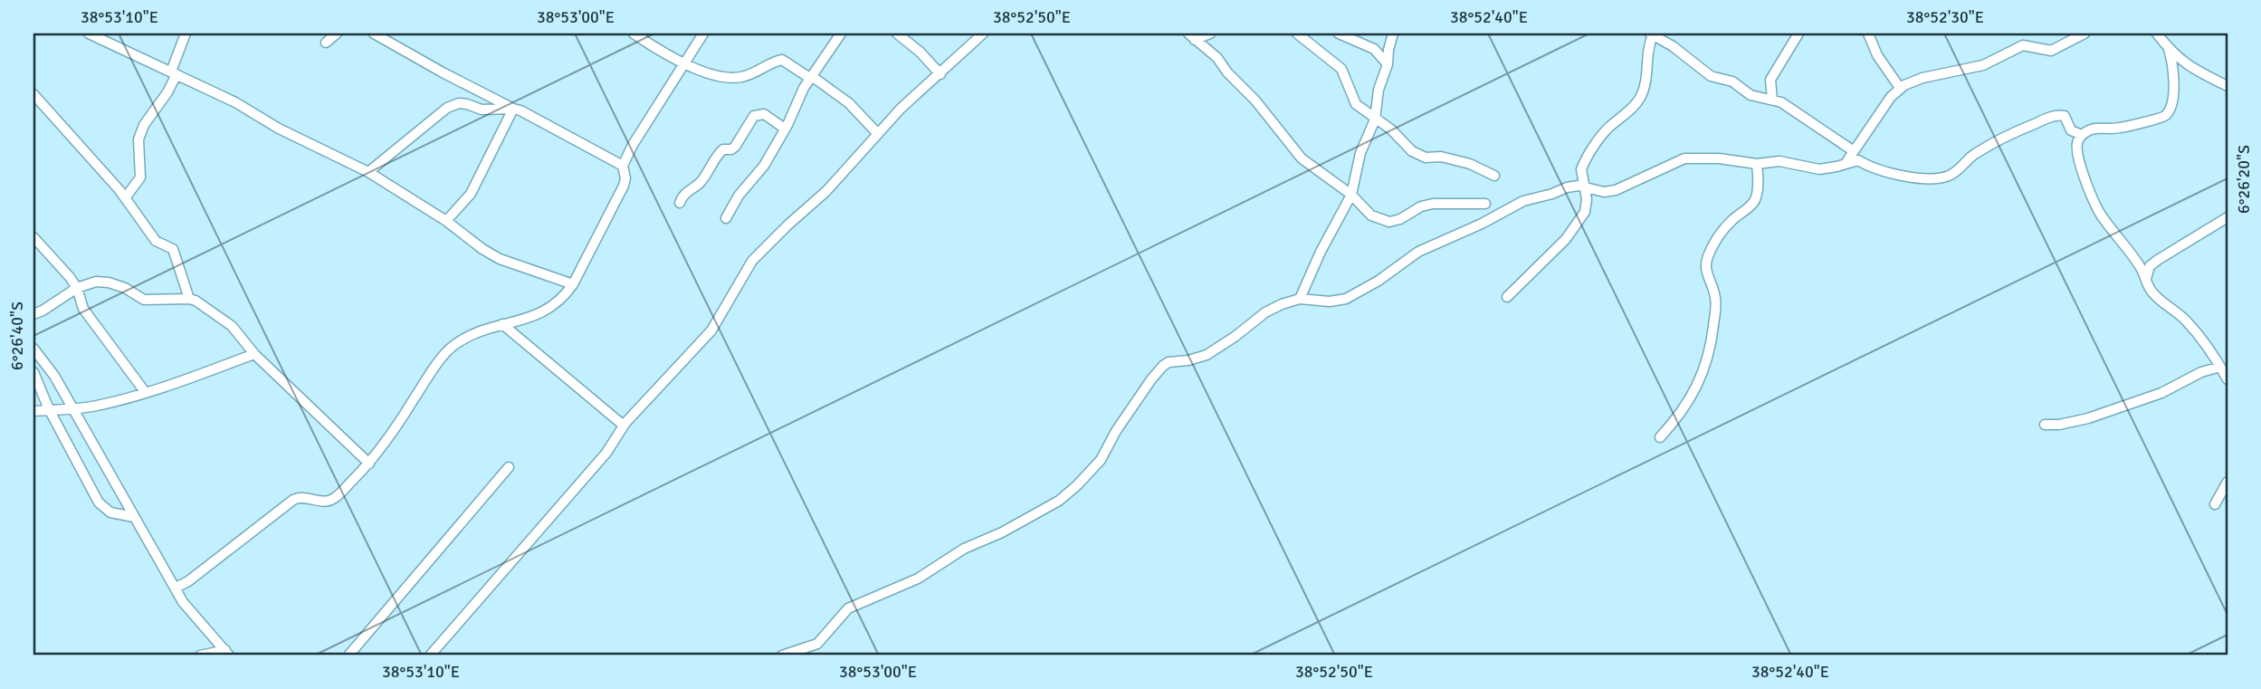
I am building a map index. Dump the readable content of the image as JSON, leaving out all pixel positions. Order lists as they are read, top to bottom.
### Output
{
  "coordinates": [
    "38°53'10\"E",
    "38°53'00\"E",
    "38°52'50\"E",
    "38°52'40\"E",
    "38°52'30\"E",
    "6°26'20\"S",
    "6°26'40\"S"
  ]
}
